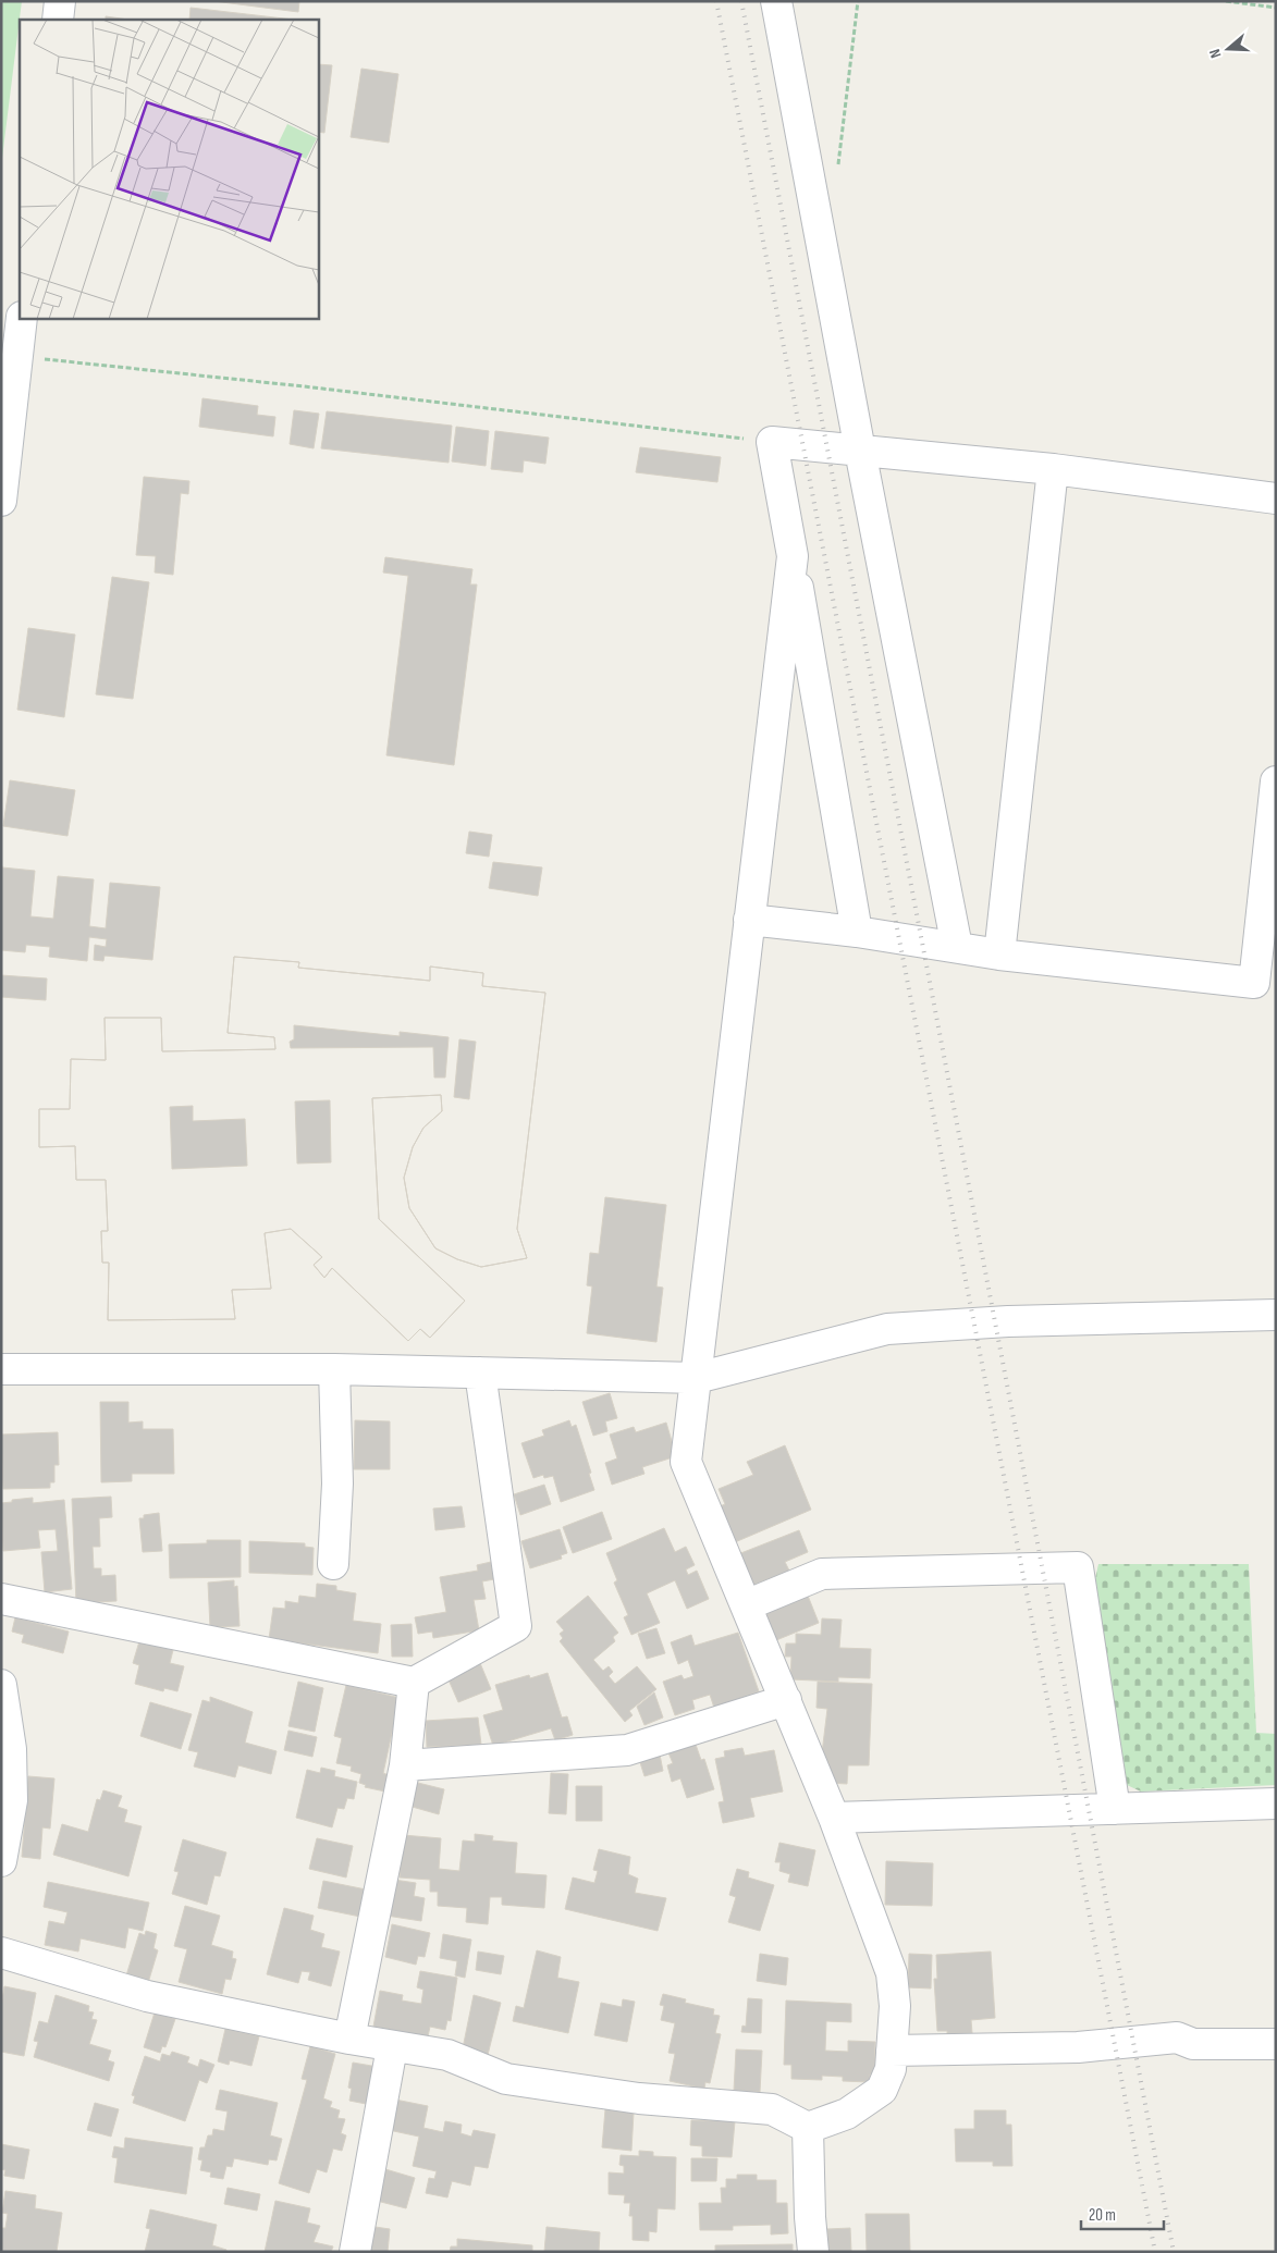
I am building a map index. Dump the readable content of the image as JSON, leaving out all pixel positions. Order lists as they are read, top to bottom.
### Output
{
  "scale_bar": "20 m",
  "north": "left"
}
